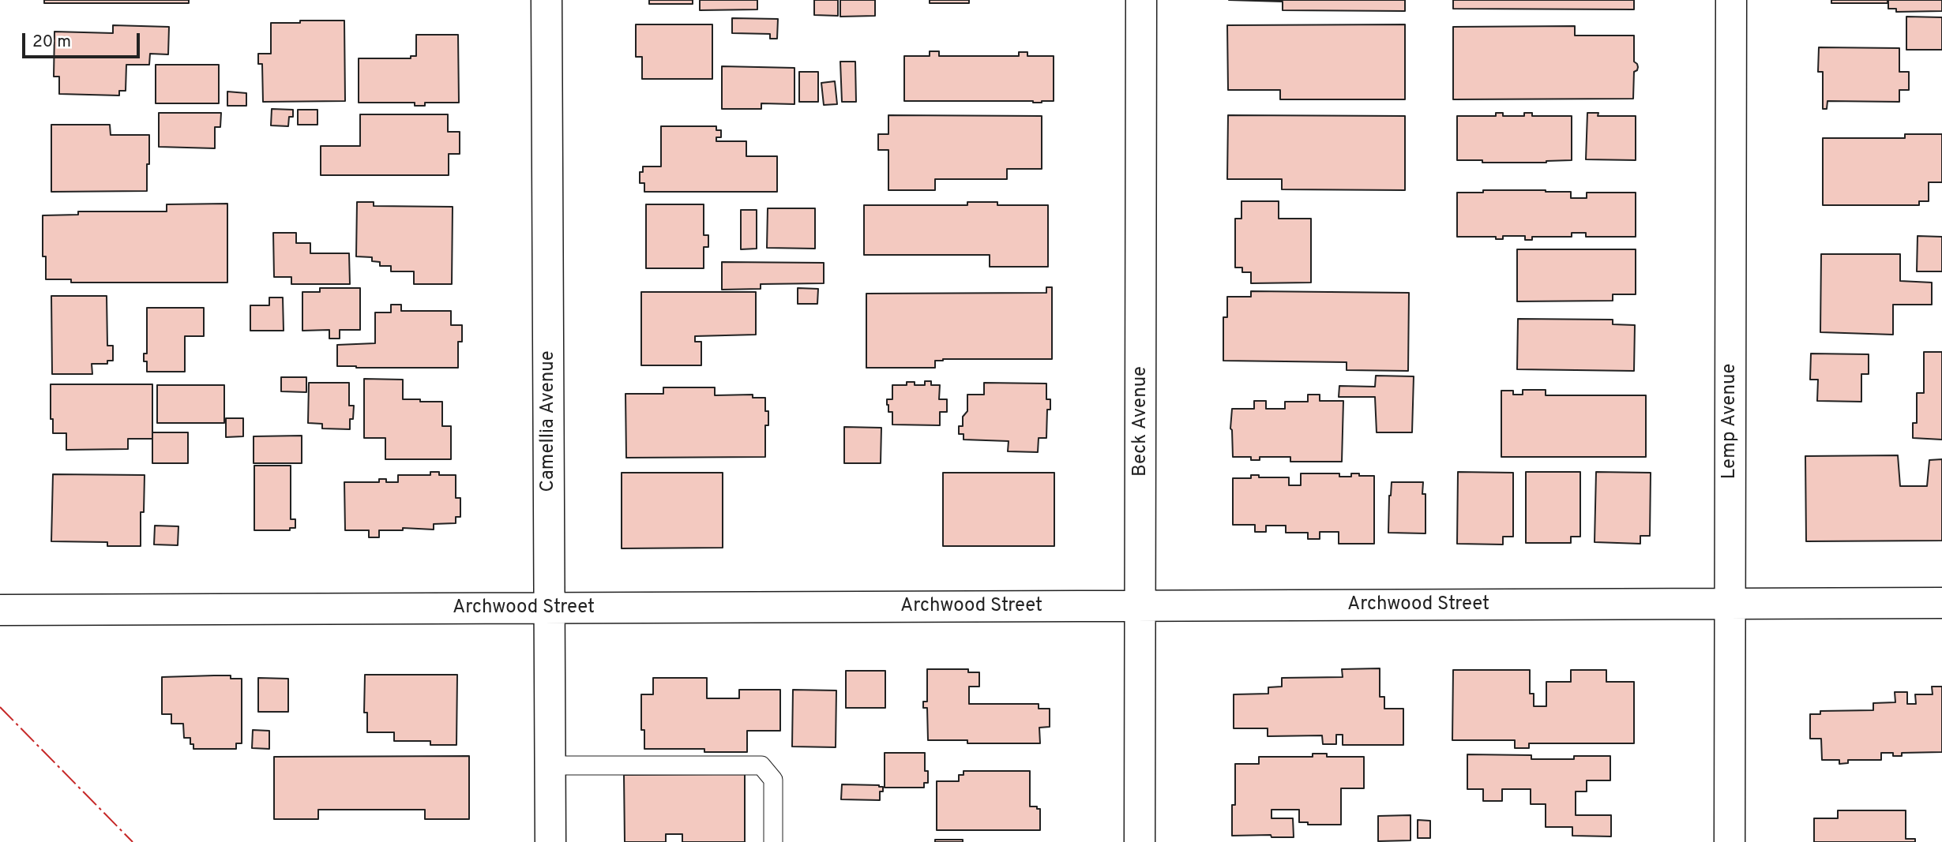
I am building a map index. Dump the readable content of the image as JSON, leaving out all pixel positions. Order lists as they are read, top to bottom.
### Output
{
  "streets": {
    "street": [
      "Camellia Avenue",
      "Beck Avenue",
      "Lemp Avenue",
      "Archwood Street"
    ]
  },
  "crossings": [
    ["Camellia Avenue", "Archwood Street"],
    ["Beck Avenue", "Archwood Street"],
    ["Lemp Avenue", "Archwood Street"]
  ],
  "scale_bar": "20 m"
}
